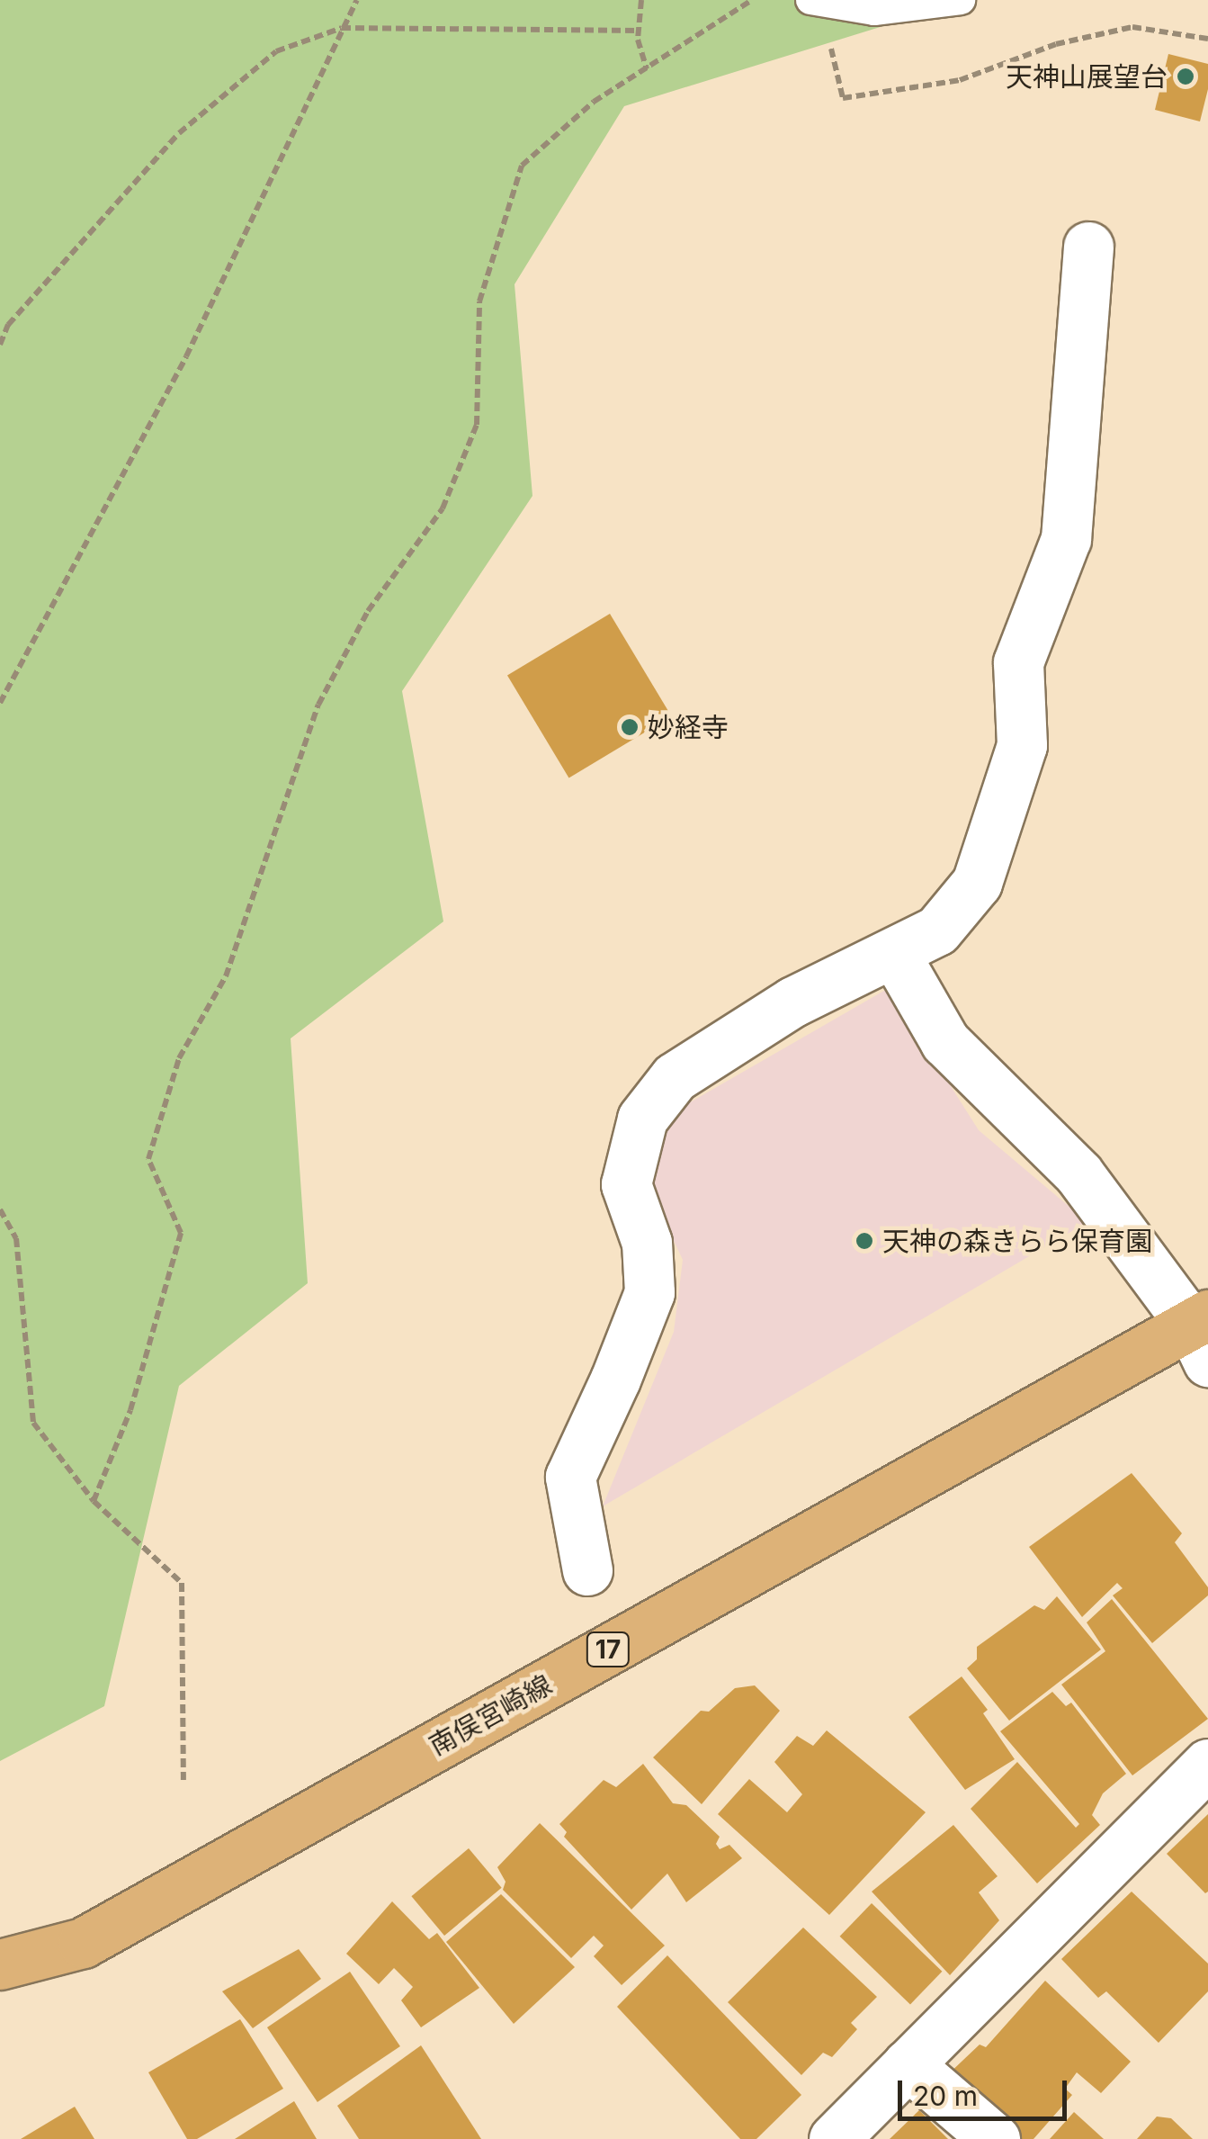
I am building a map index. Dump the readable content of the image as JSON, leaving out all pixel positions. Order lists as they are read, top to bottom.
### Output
{
  "streets": {
    "main road": ["17", "南俣宮崎線"]
  },
  "places": ["天神山展望台", "妙経寺", "天神の森きらら保育園"],
  "scale_bar": "20 m"
}
